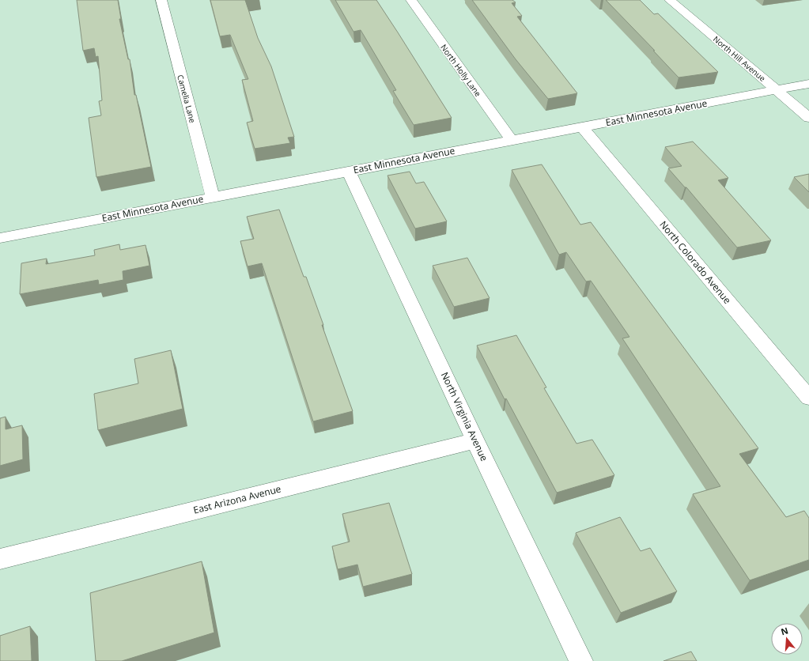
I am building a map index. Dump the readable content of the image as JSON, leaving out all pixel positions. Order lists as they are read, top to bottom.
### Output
{
  "streets": {
    "street": [
      "North Hill Avenue",
      "North Holly Lane",
      "Camelia Lane",
      "East Minnesota Avenue",
      "North Colorado Avenue",
      "North Virginia Avenue",
      "East Arizona Avenue"
    ]
  },
  "crossings": [
    ["North Hill Avenue", "East Minnesota Avenue"],
    ["North Holly Lane", "East Minnesota Avenue"],
    ["Camelia Lane", "East Minnesota Avenue"],
    ["East Minnesota Avenue", "North Colorado Avenue"],
    ["East Minnesota Avenue", "North Virginia Avenue"],
    ["North Virginia Avenue", "East Arizona Avenue"]
  ],
  "north": "top"
}
